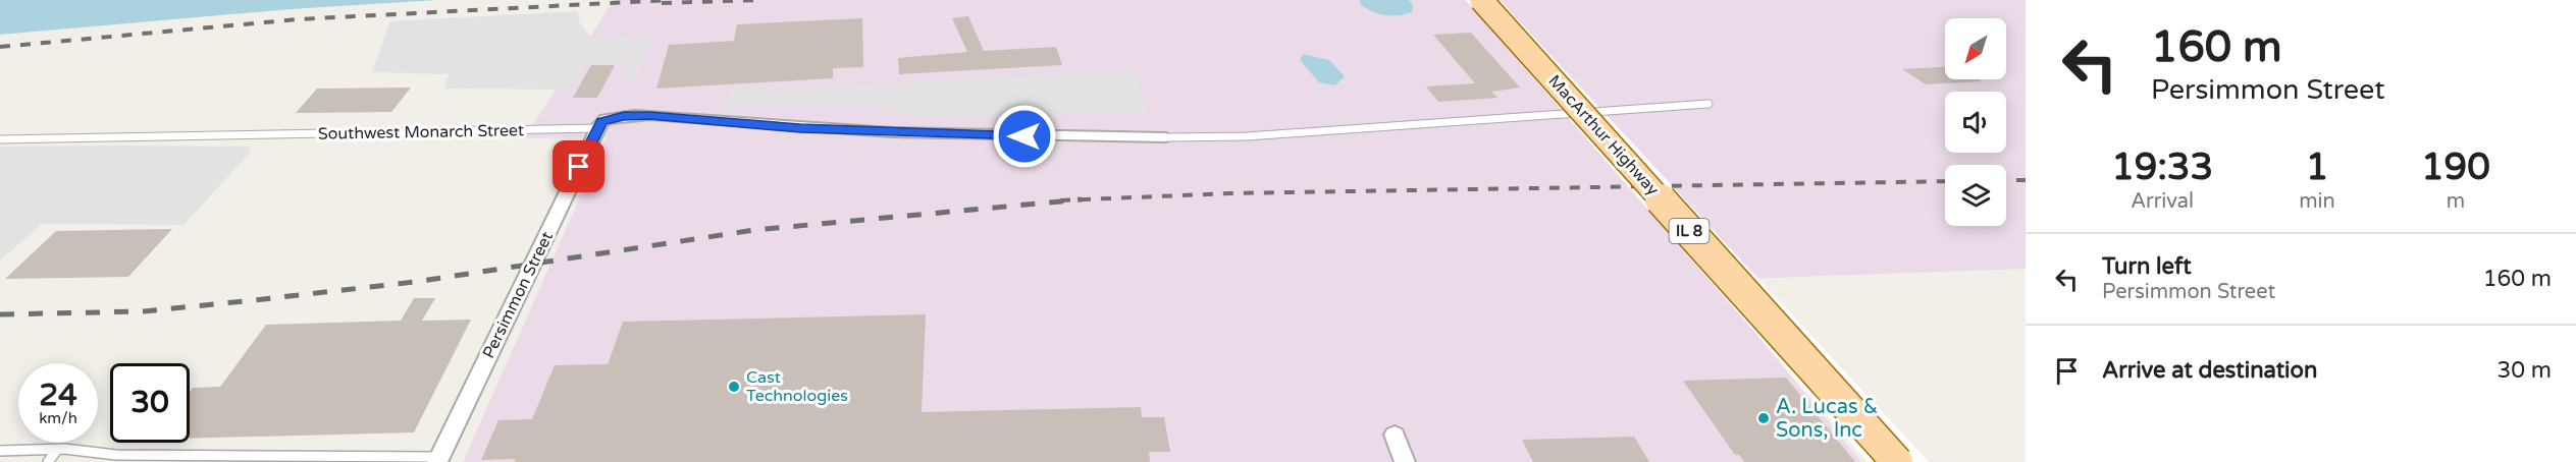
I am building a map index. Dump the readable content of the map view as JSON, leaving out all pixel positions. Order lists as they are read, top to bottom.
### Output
{
  "streets": {
    "main road": ["MacArthur Highway", "IL 8"],
    "street": ["Southwest Monarch Street", "Persimmon Street"]
  },
  "crossings": [
    ["Southwest Monarch Street", "Persimmon Street"]
  ],
  "places": ["Cast Technologies", "A. Lucas & Sons, Inc"],
  "north": "bottom left",
  "page": {
    "turn": ["160 m", "Persimmon Street"],
    "eta": [
      "19:33",
      "Arrival",
      "1",
      "min",
      "190",
      "m"
    ],
    "list": [
      {
        "name": "Turn left",
        "note": "Persimmon Street",
        "value": "160 m"
      },
      {
        "name": "Arrive at destination",
        "value": "30 m"
      }
    ],
    "speed": "24 km/h",
    "limit": "30"
  }
}
